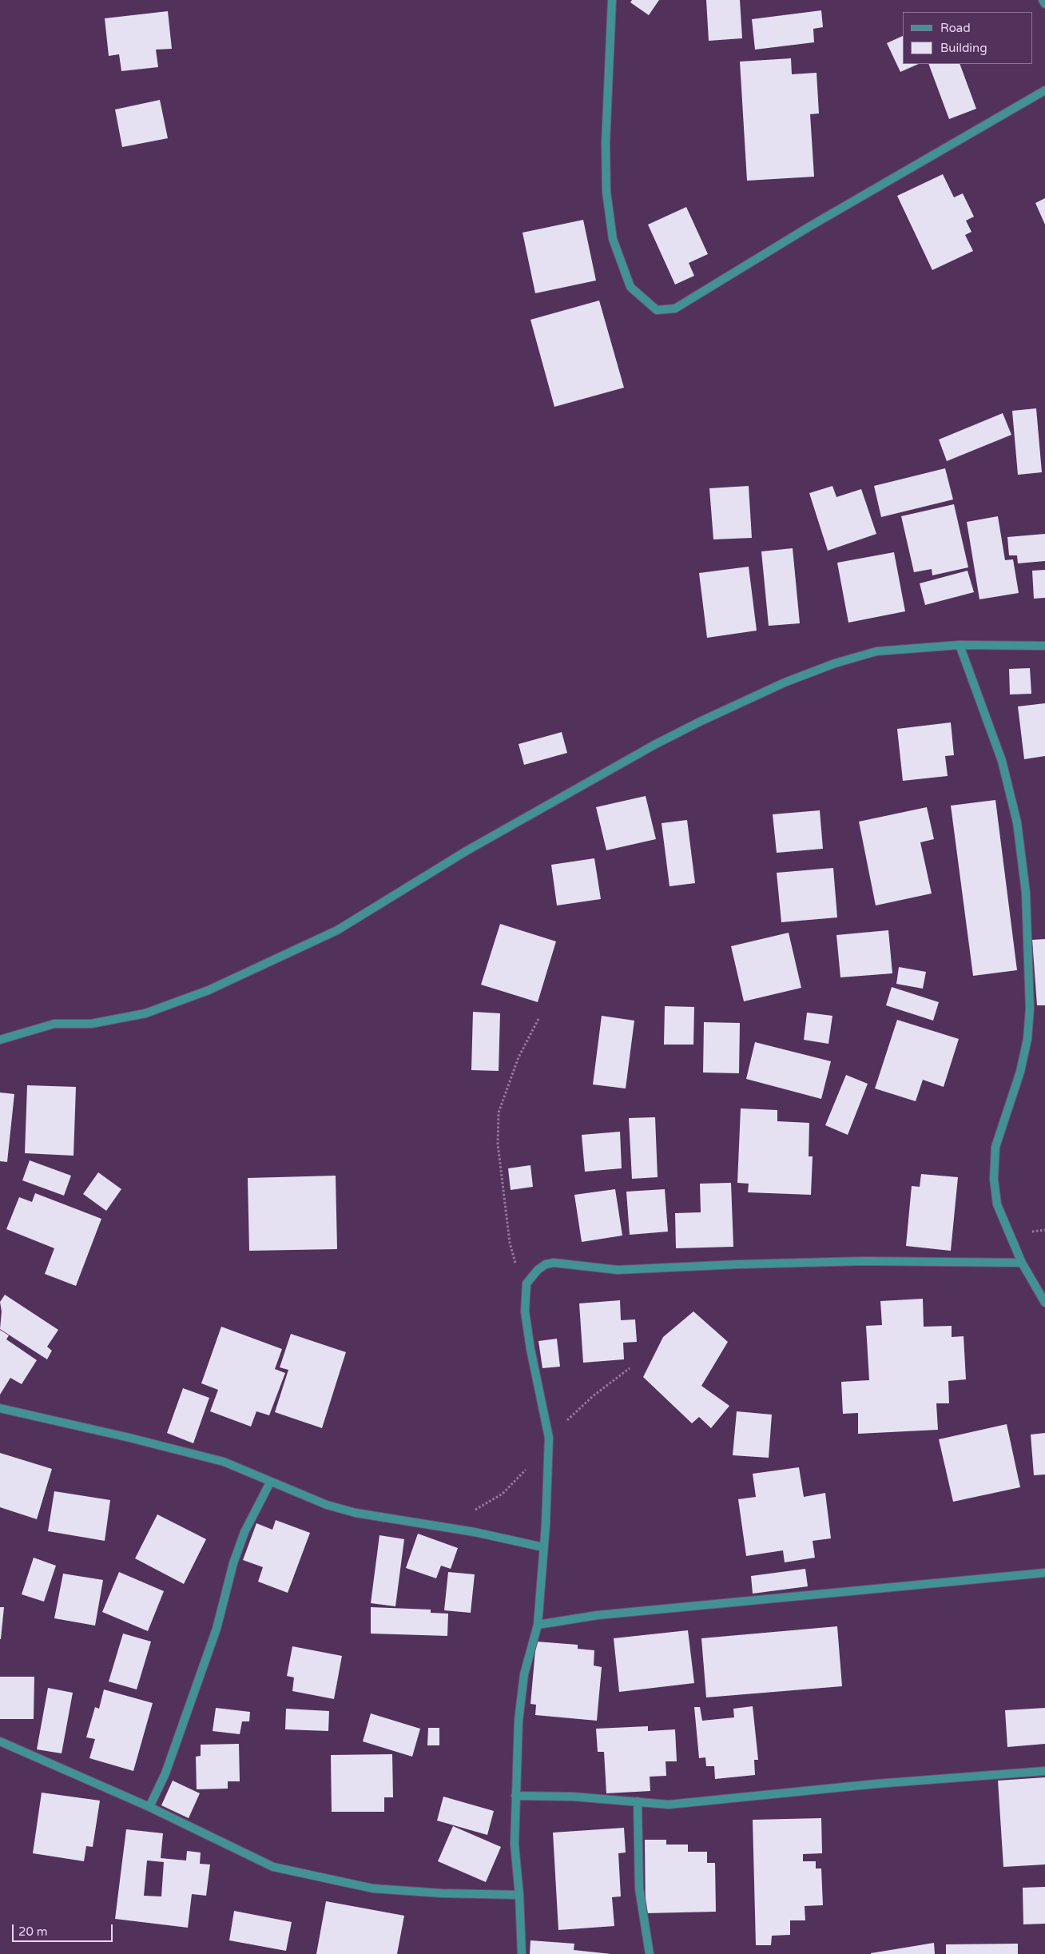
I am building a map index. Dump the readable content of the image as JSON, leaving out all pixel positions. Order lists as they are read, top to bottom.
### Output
{
  "legend": ["Road", "Building"],
  "scale_bar": "20 m"
}
